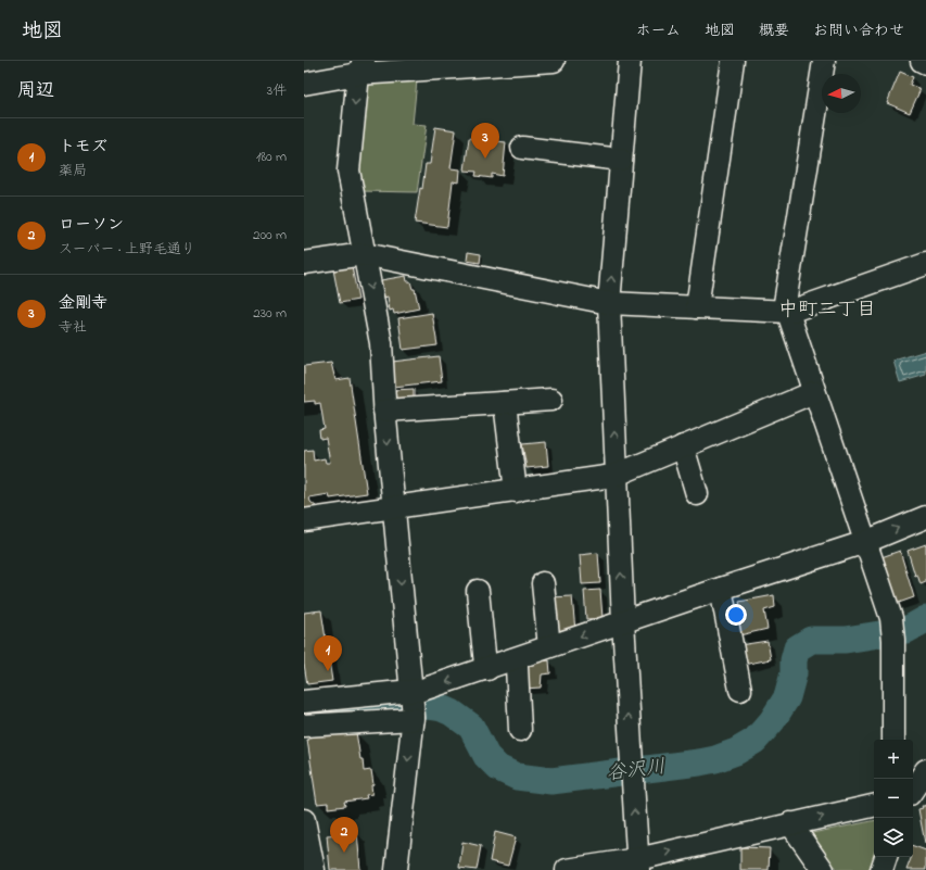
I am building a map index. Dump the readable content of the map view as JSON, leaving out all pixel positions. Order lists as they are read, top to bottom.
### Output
{
  "districts": ["中町二丁目"],
  "water": ["谷沢川"],
  "north": "left",
  "page": {
    "header": "地図",
    "nav": [
      "ホーム",
      "地図",
      "概要",
      "お問い合わせ"
    ],
    "heading": ["周辺", "3件"],
    "list": [
      {
        "mark": "1",
        "name": "トモズ",
        "note": "薬局",
        "value": "180 m"
      },
      {
        "mark": "2",
        "name": "ローソン",
        "note": "スーパー · 上野毛通り",
        "value": "200 m"
      },
      {
        "mark": "3",
        "name": "金剛寺",
        "note": "寺社",
        "value": "230 m"
      }
    ],
    "pins": ["3", "1", "2"],
    "map_buttons": ["+", "−"]
  }
}
